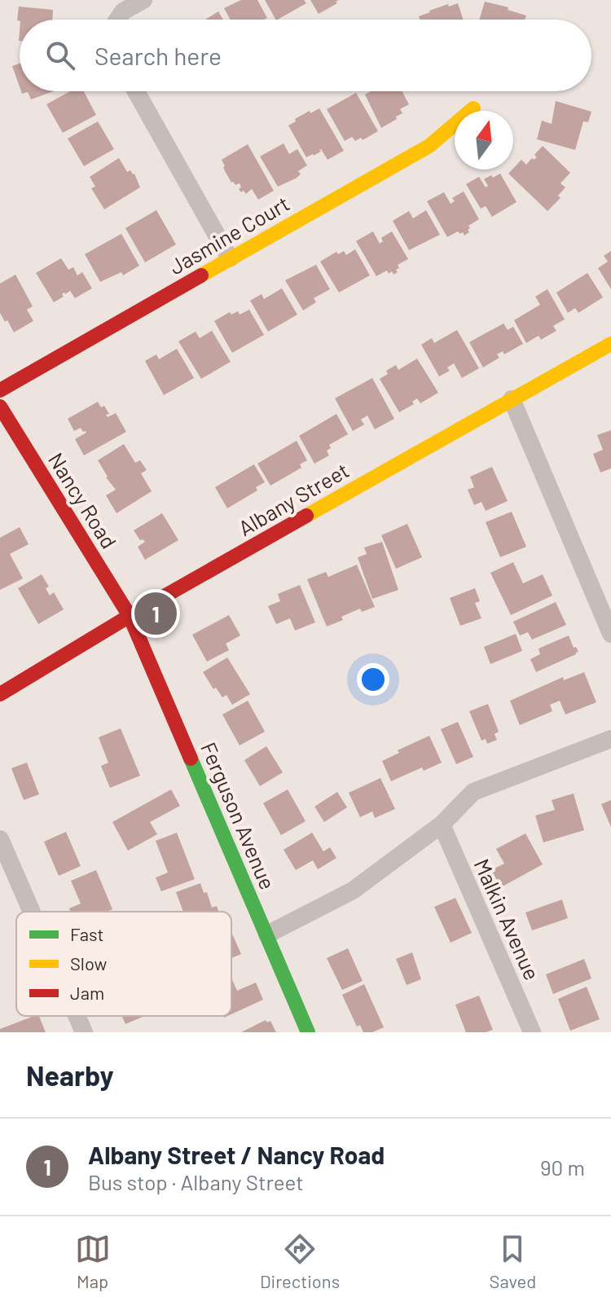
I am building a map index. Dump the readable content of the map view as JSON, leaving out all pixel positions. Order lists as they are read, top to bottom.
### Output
{
  "streets": {
    "street": [
      "Jasmine Court",
      "Albany Street",
      "Nancy Road",
      "Ferguson Avenue",
      "Malkin Avenue"
    ]
  },
  "crossings": [
    ["Albany Street", "Nancy Road"],
    ["Albany Street", "Ferguson Avenue"],
    ["Nancy Road", "Ferguson Avenue"]
  ],
  "legend": ["Fast", "Slow", "Jam"],
  "north": "top",
  "page": {
    "search": "Search here",
    "pins": "1",
    "heading": "Nearby",
    "list": [
      {
        "mark": "1",
        "name": "Albany Street / Nancy Road",
        "note": "Bus stop · Albany Street",
        "value": "90 m"
      }
    ],
    "nav": ["Map", "Directions", "Saved"]
  }
}
